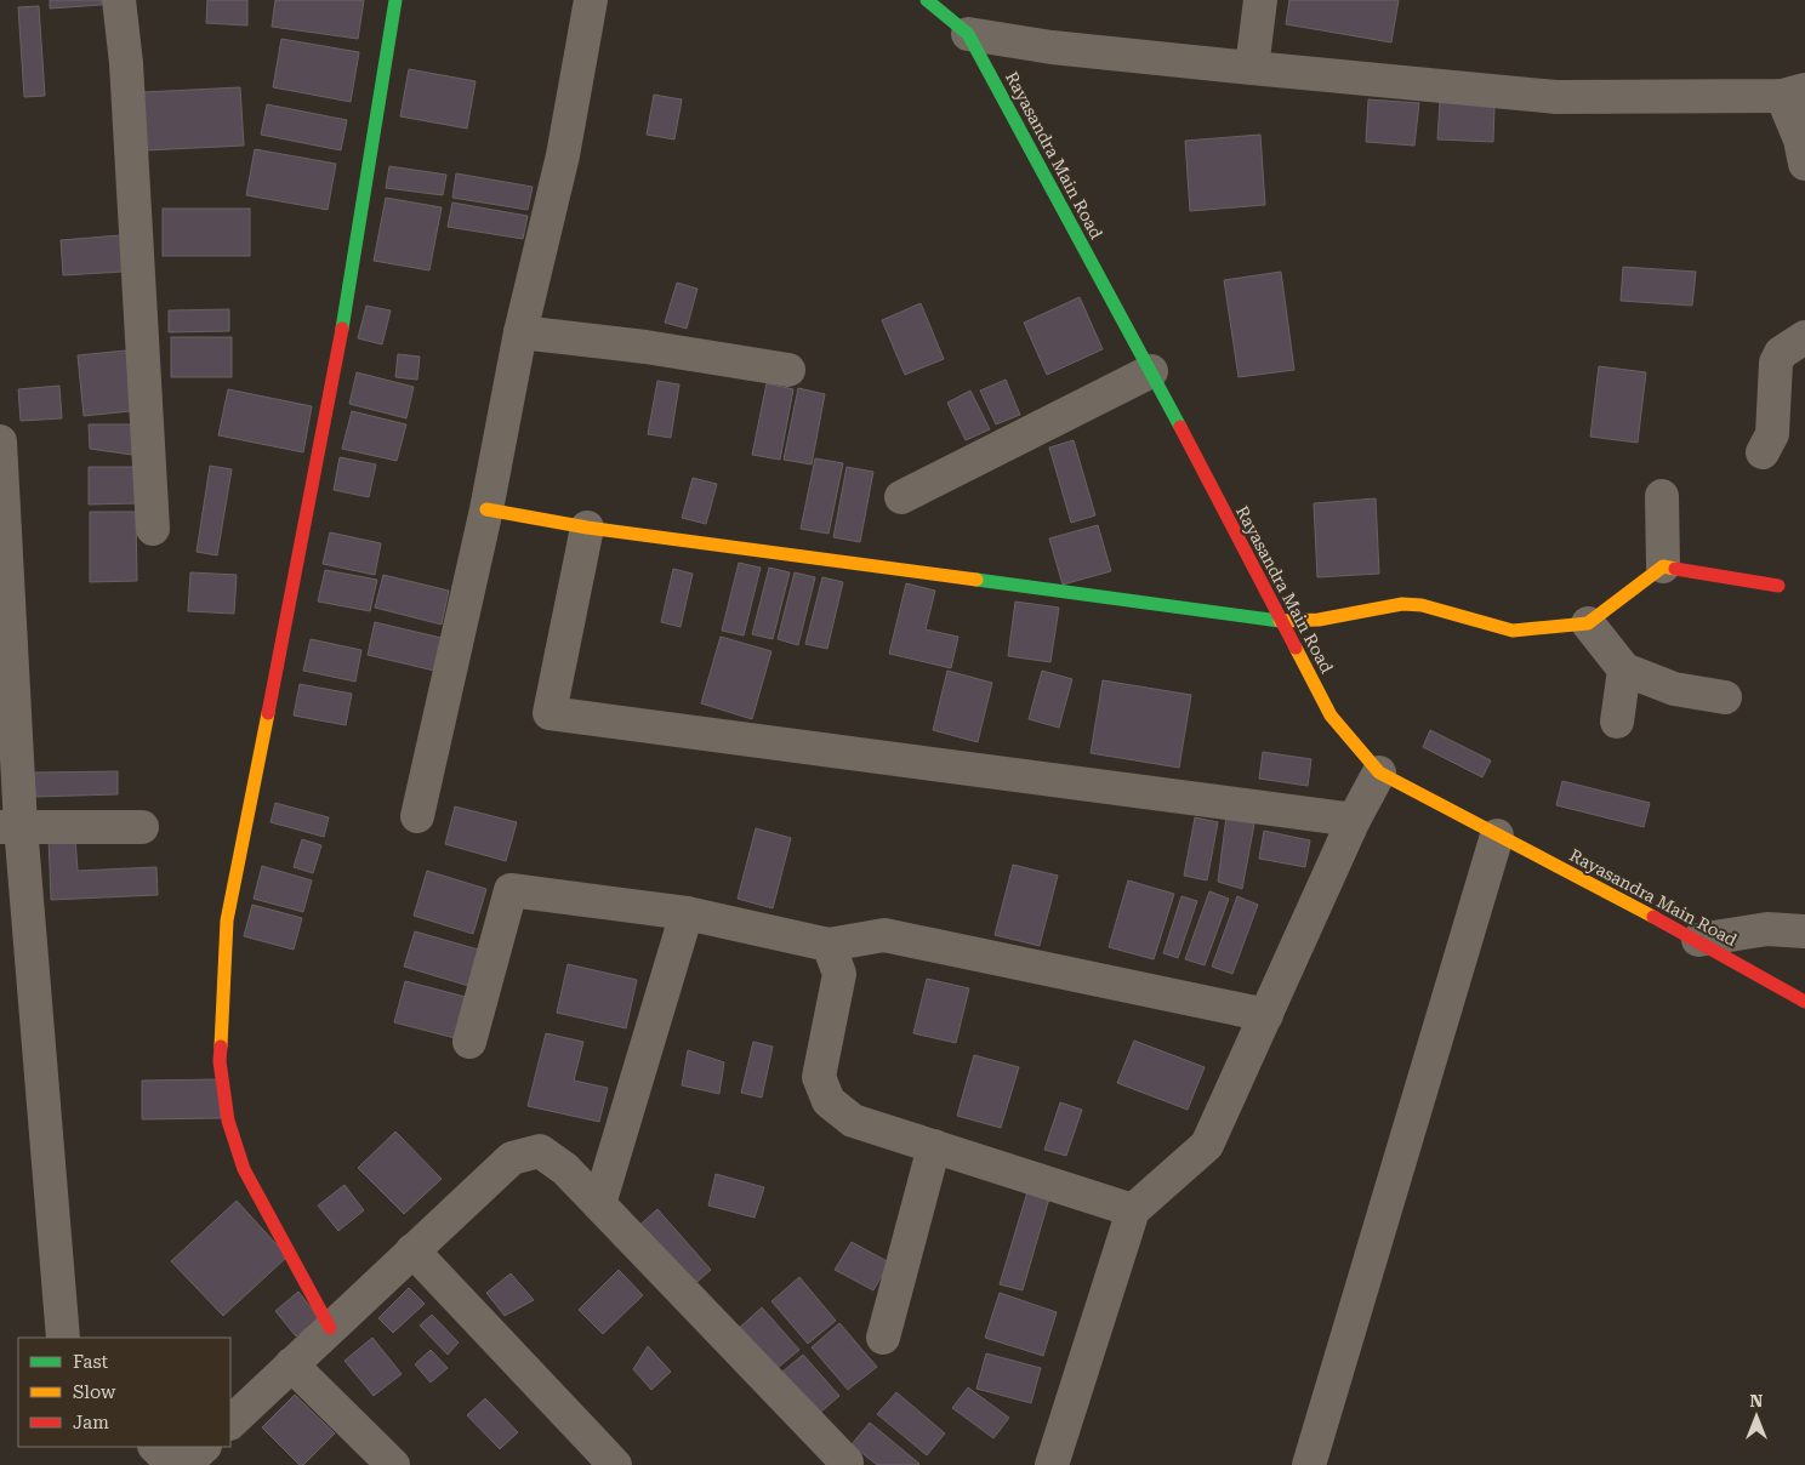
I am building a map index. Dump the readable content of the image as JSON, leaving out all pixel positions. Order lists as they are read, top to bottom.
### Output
{
  "streets": {
    "street": ["Rayasandra Main Road"]
  },
  "legend": ["Fast", "Slow", "Jam"],
  "north": "top"
}
